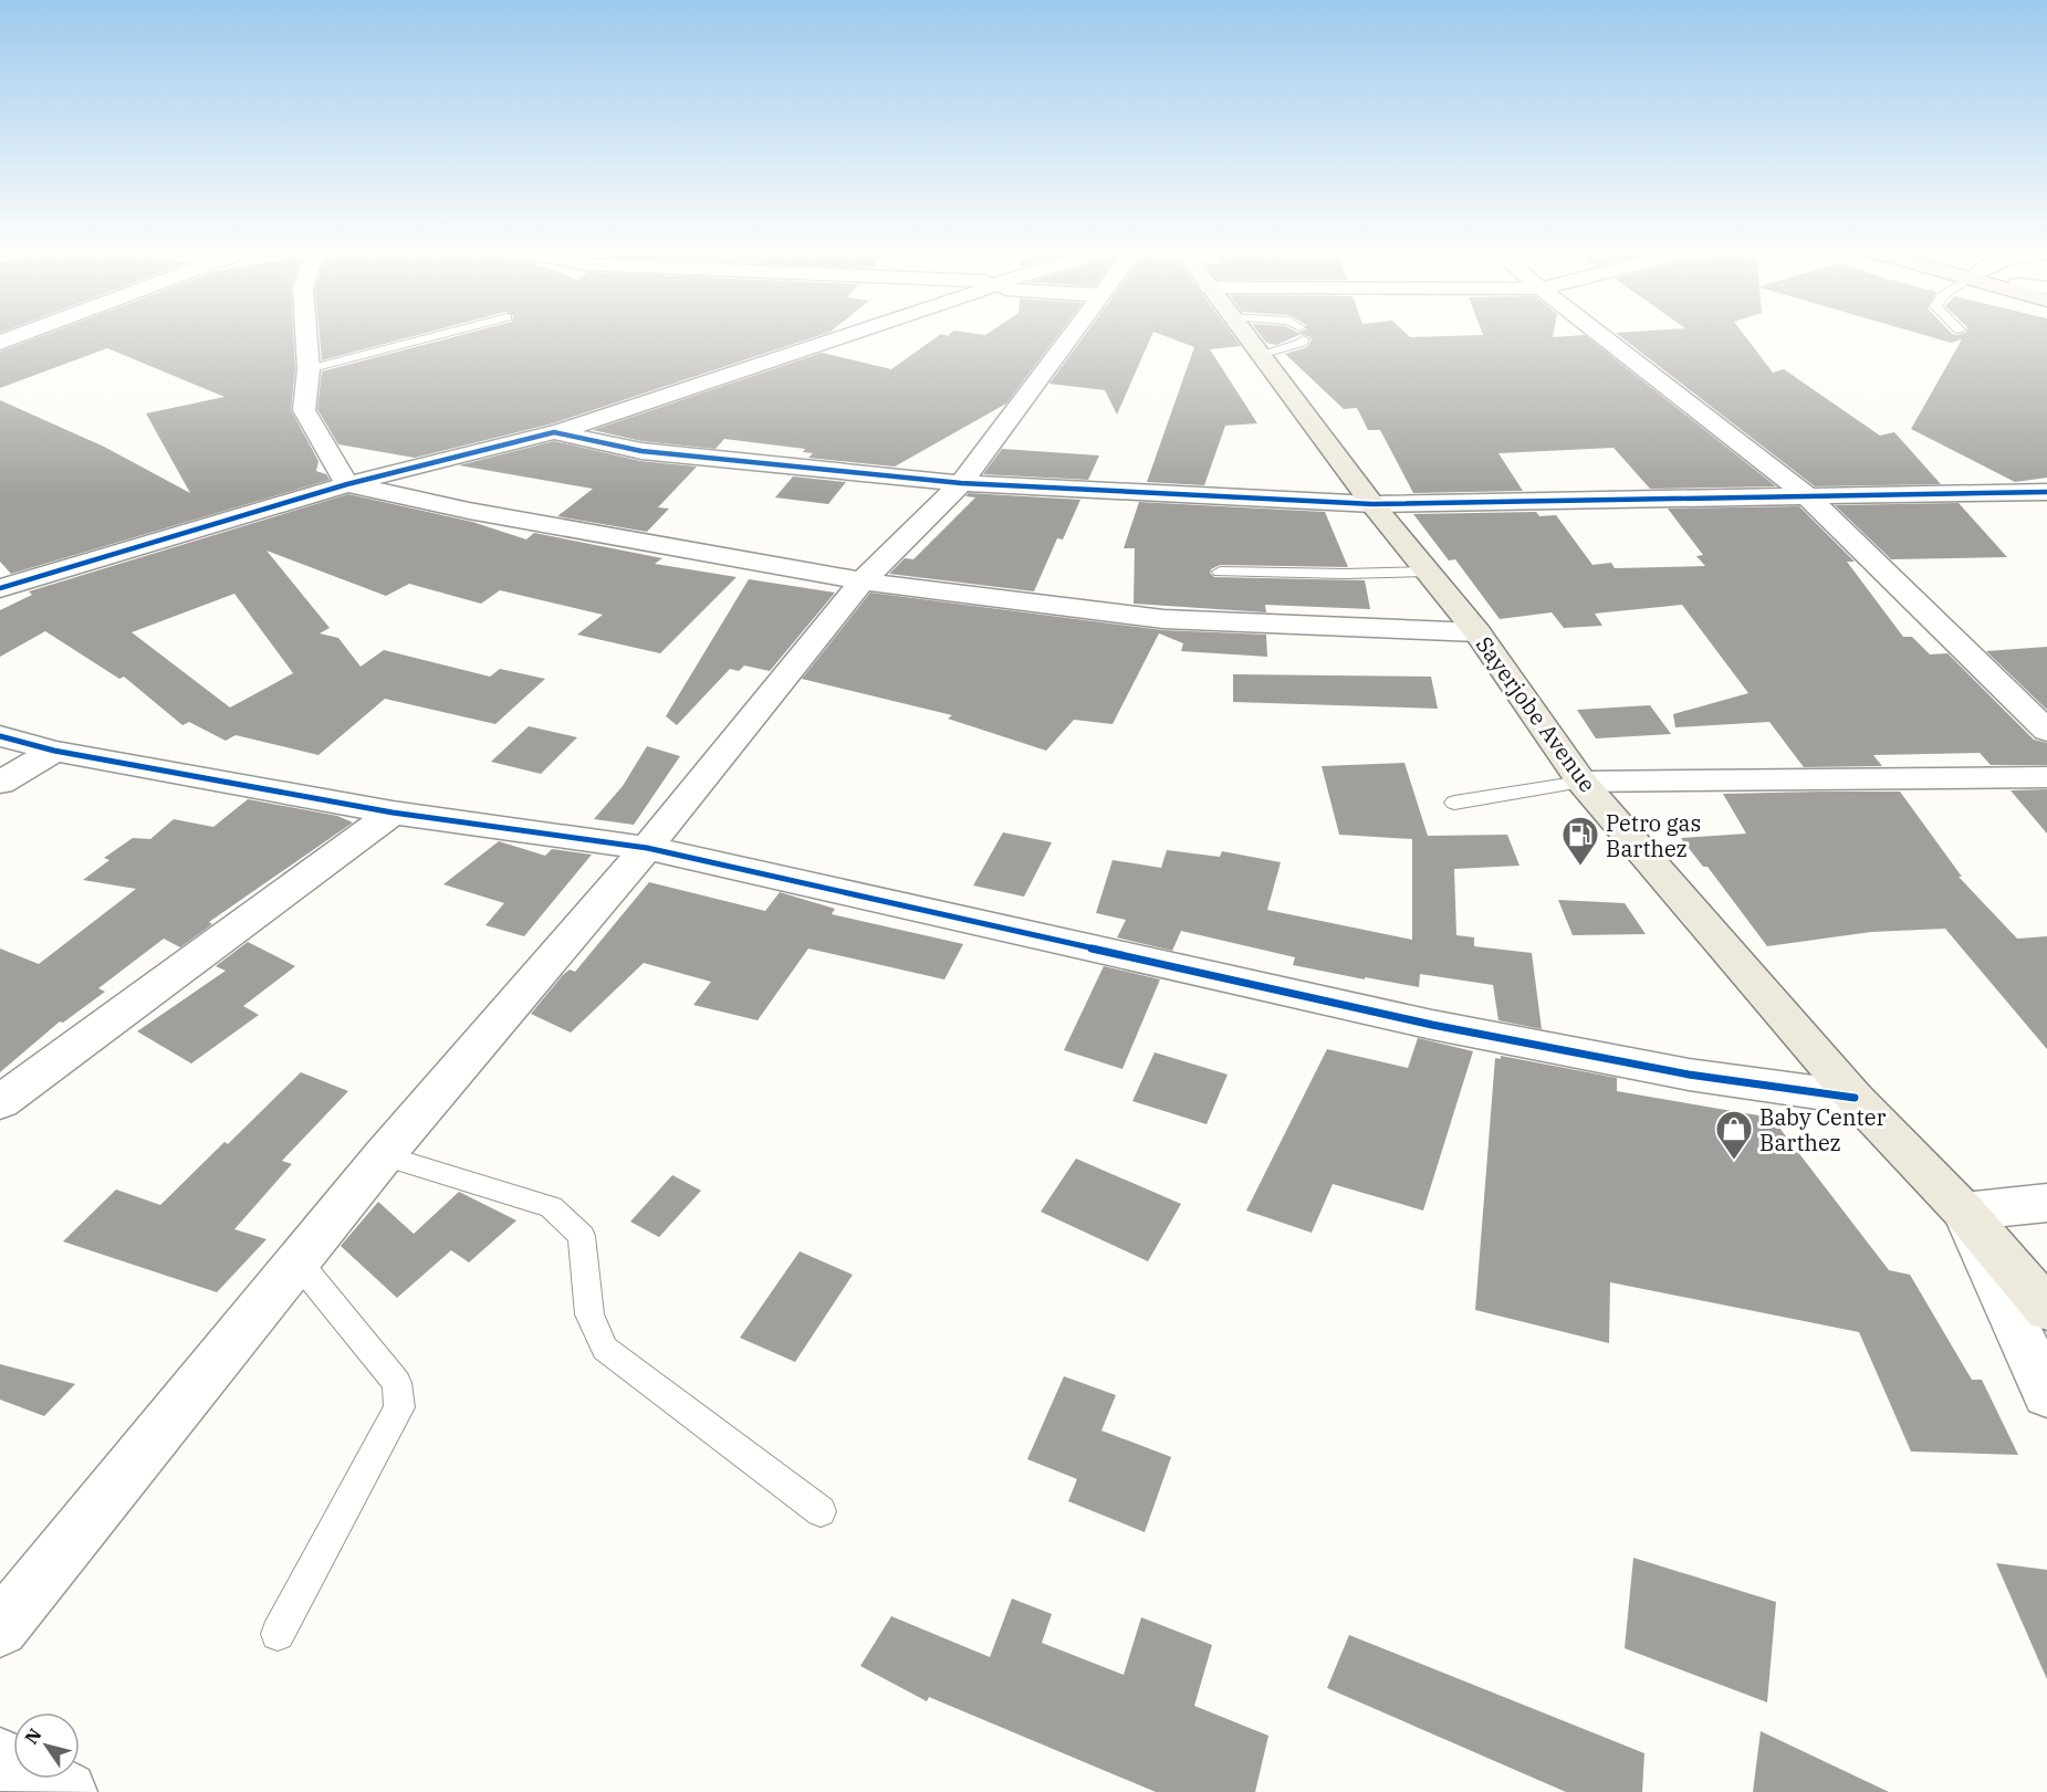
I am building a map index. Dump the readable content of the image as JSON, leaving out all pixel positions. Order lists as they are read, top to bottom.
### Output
{
  "streets": {
    "main road": ["Sayerjobe Avenue"]
  },
  "places": {
    "fuel station": ["Petro gas Barthez"],
    "shop": ["Baby Center Barthez"]
  },
  "north": "top left"
}
